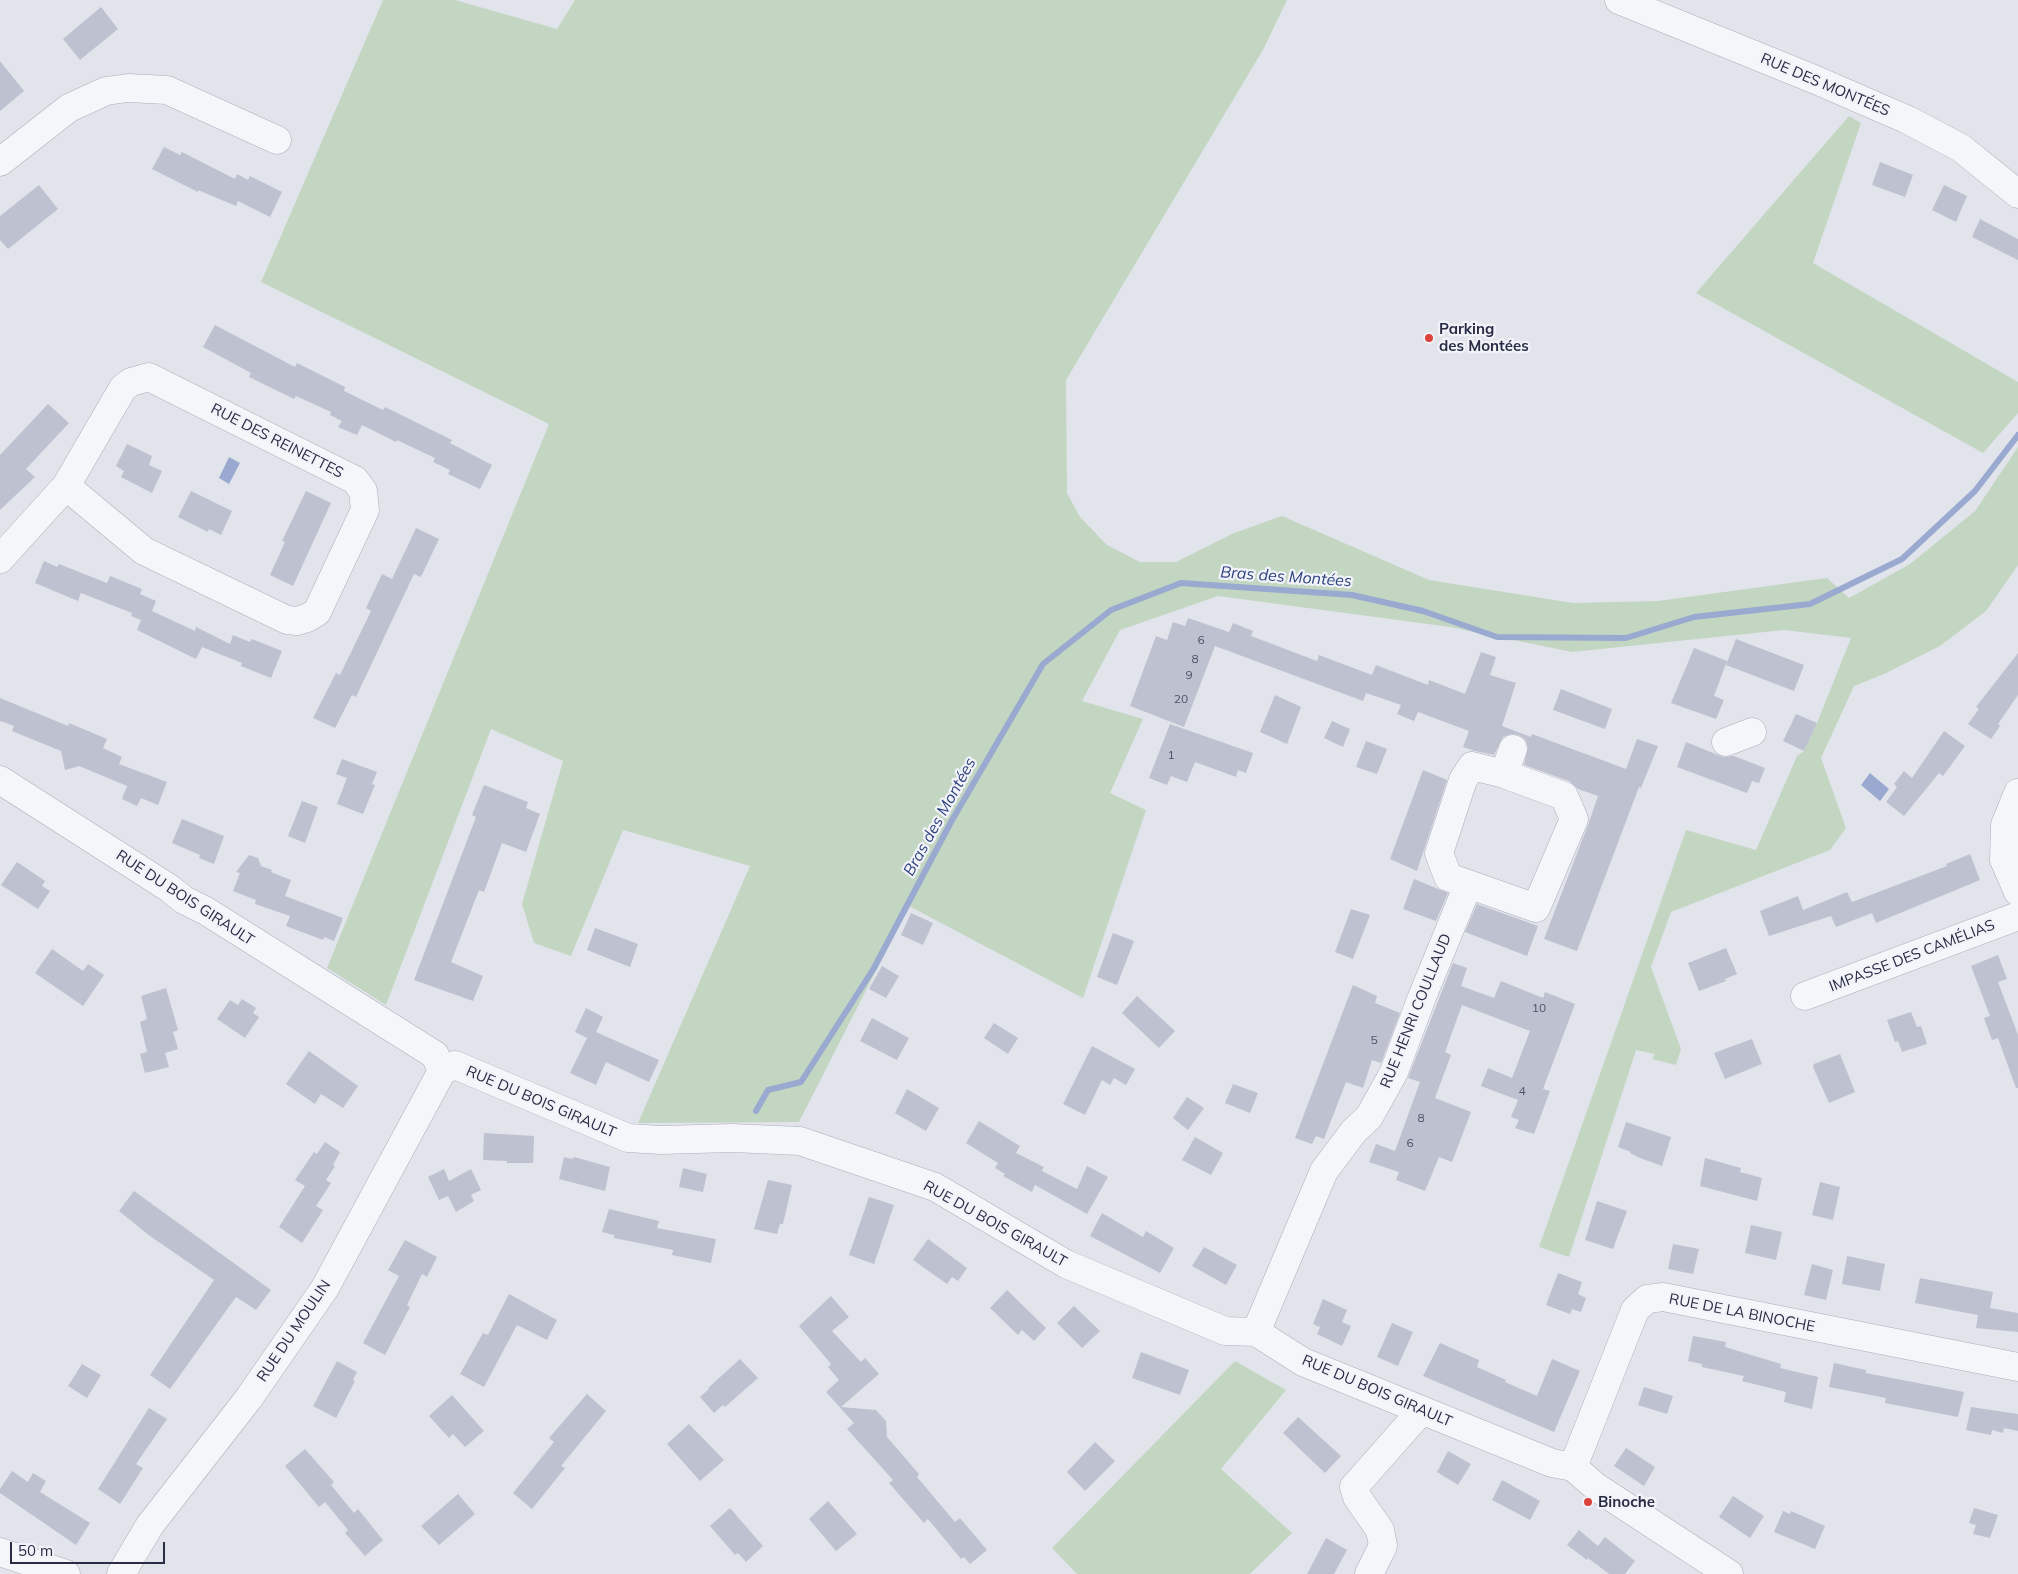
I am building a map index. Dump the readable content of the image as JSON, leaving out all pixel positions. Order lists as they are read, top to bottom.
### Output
{
  "streets": {
    "street": [
      "RUE DES MONTÉES",
      "RUE DES REINETTES",
      "RUE DU BOIS GIRAULT",
      "IMPASSE DES CAMÉLIAS",
      "RUE HENRI COULLAUD",
      "RUE DE LA BINOCHE",
      "RUE DU MOULIN"
    ]
  },
  "crossings": [
    ["RUE DU BOIS GIRAULT", "RUE HENRI COULLAUD"],
    ["RUE DU BOIS GIRAULT", "RUE DE LA BINOCHE"],
    ["RUE DU BOIS GIRAULT", "RUE DU MOULIN"]
  ],
  "water": ["Bras des Montées"],
  "places": ["Parking des Montées", "Binoche"],
  "house_numbers": [
    "6",
    "8",
    "9",
    "20",
    "1",
    "10",
    "5",
    "4",
    "8",
    "6"
  ],
  "scale_bar": "50 m"
}
